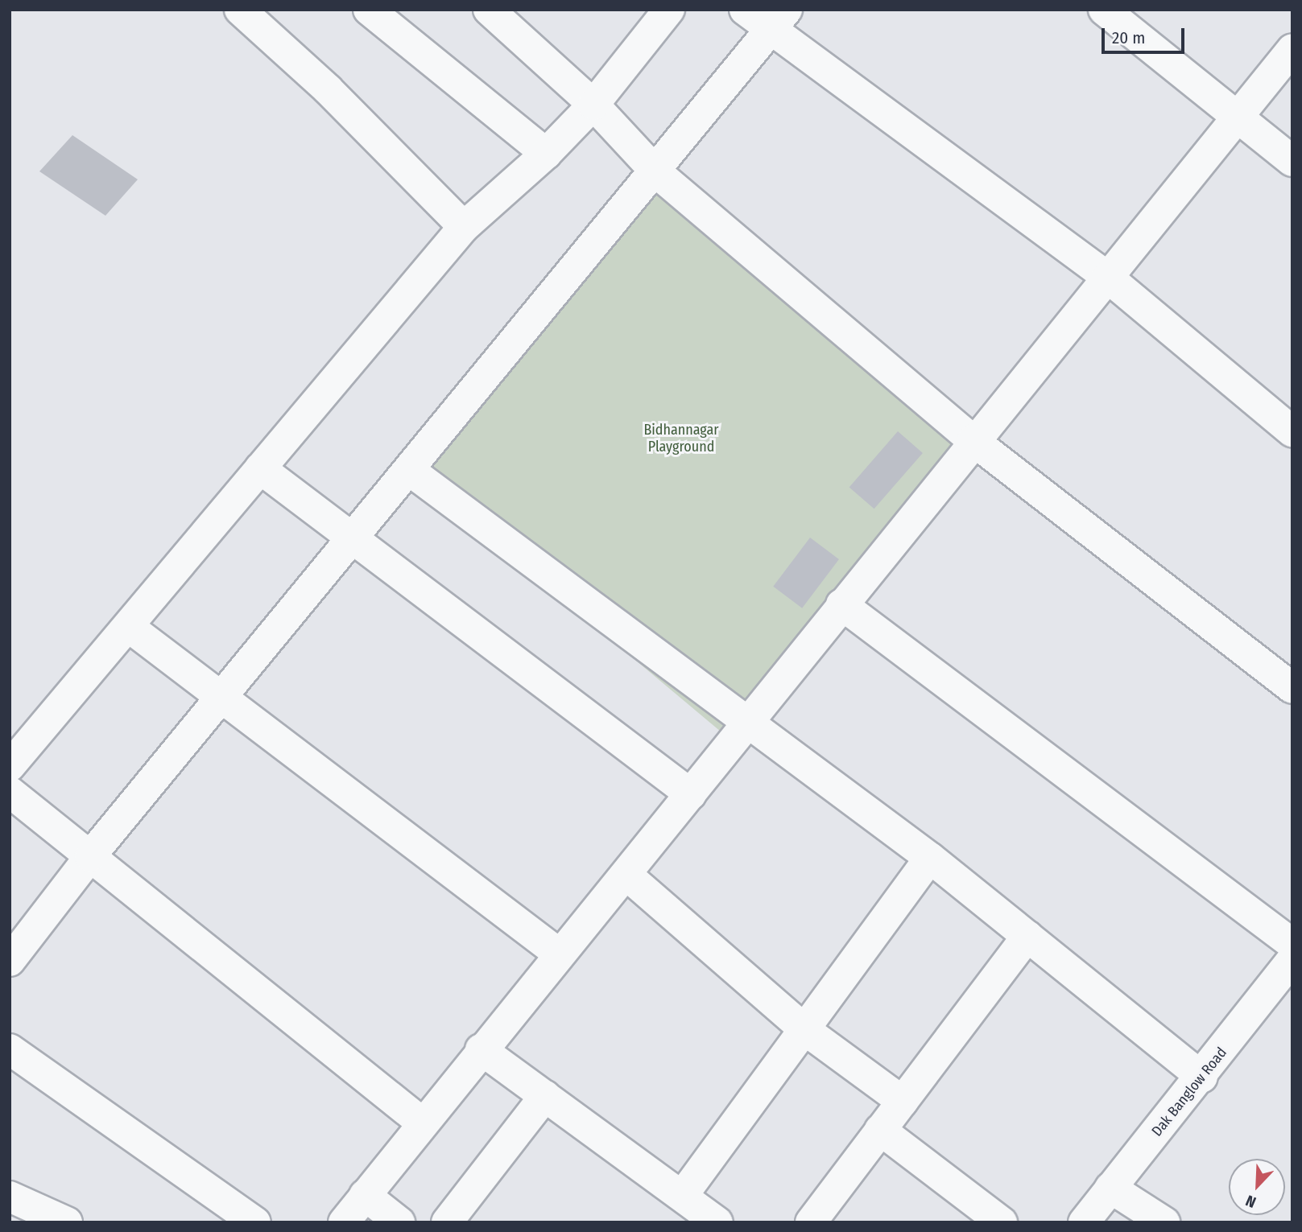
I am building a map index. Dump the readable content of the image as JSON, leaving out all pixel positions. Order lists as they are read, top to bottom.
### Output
{
  "streets": {
    "street": ["Dak Banglow Road"]
  },
  "parks": ["Bidhannagar Playground"],
  "scale_bar": "20 m",
  "north": "bottom left"
}
